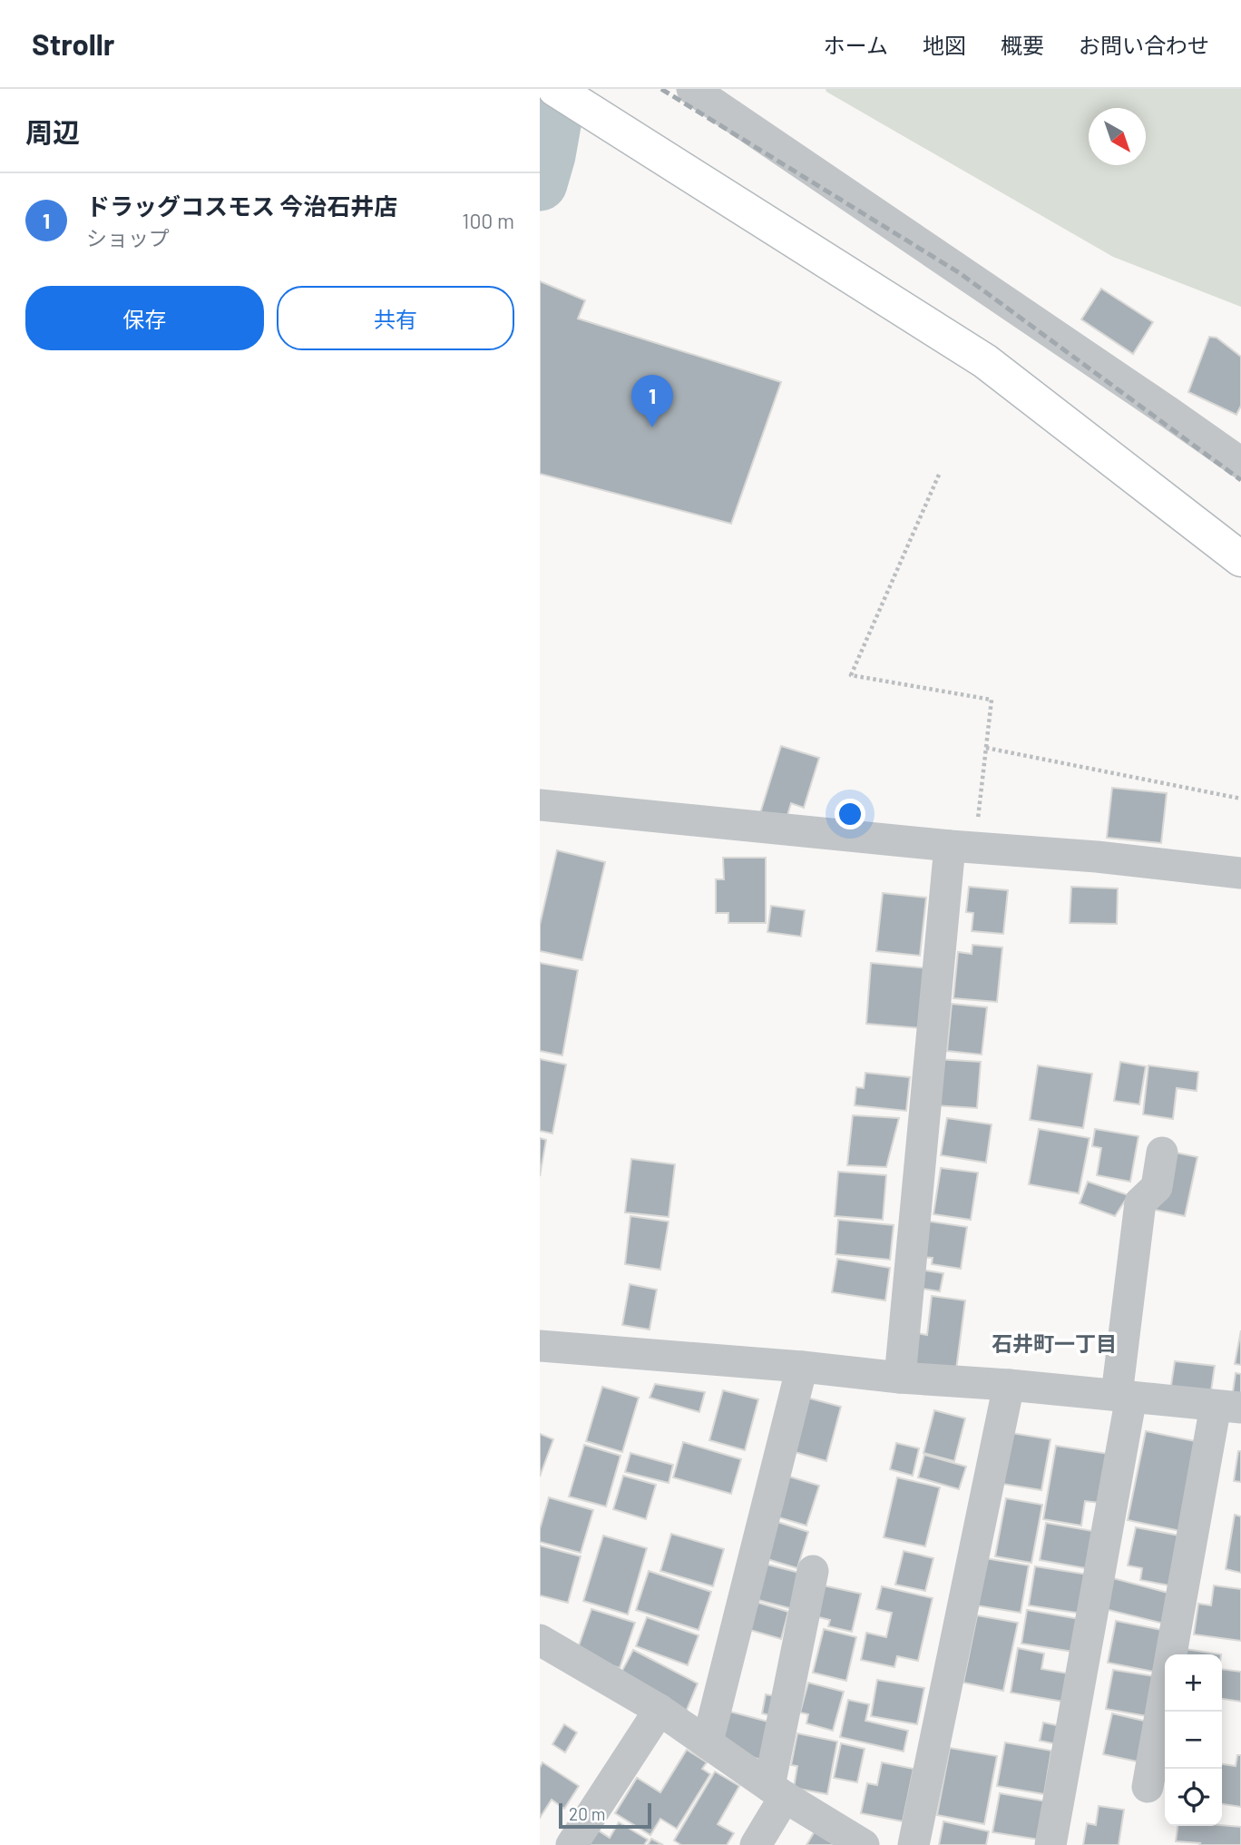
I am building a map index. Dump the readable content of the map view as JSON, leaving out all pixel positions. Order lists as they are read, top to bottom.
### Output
{
  "districts": ["石井町一丁目"],
  "scale_bar": "20 m",
  "north": "bottom right",
  "page": {
    "header": "Strollr",
    "nav": [
      "ホーム",
      "地図",
      "概要",
      "お問い合わせ"
    ],
    "heading": "周辺",
    "list": [
      {
        "mark": "1",
        "name": "ドラッグコスモス 今治石井店",
        "note": "ショップ",
        "value": "100 m"
      }
    ],
    "buttons": ["保存", "共有"],
    "pins": "1",
    "map_buttons": ["+", "−"],
    "scale": "20 m"
  }
}
